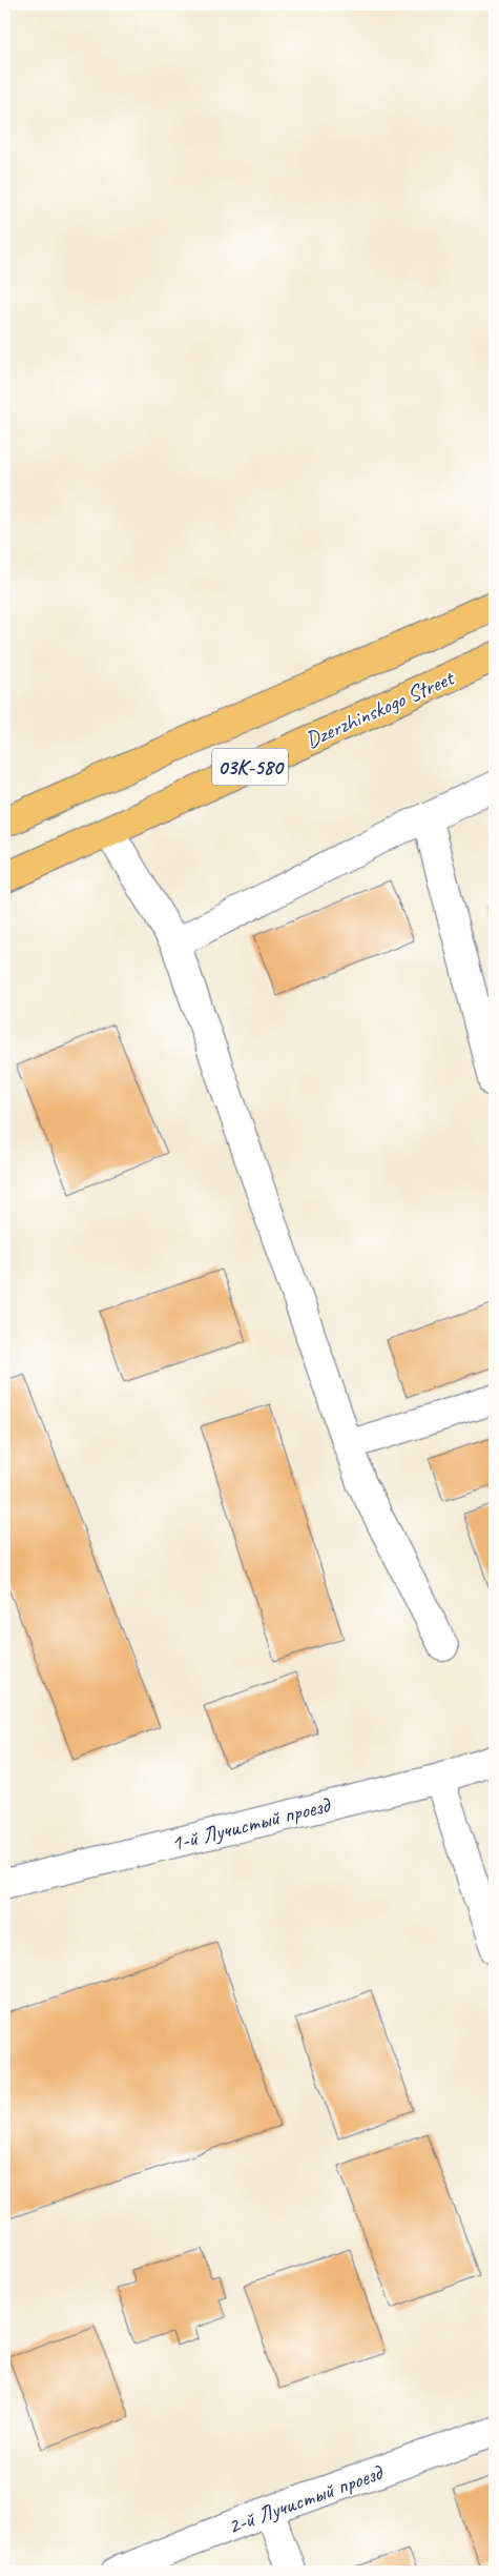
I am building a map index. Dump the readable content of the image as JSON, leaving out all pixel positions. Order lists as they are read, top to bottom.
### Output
{
  "streets": {
    "main road": ["Dzerzhinskogo Street", "03К-580"],
    "street": ["1-й Лучистый проезд", "2-й Лучистый проезд"]
  }
}
